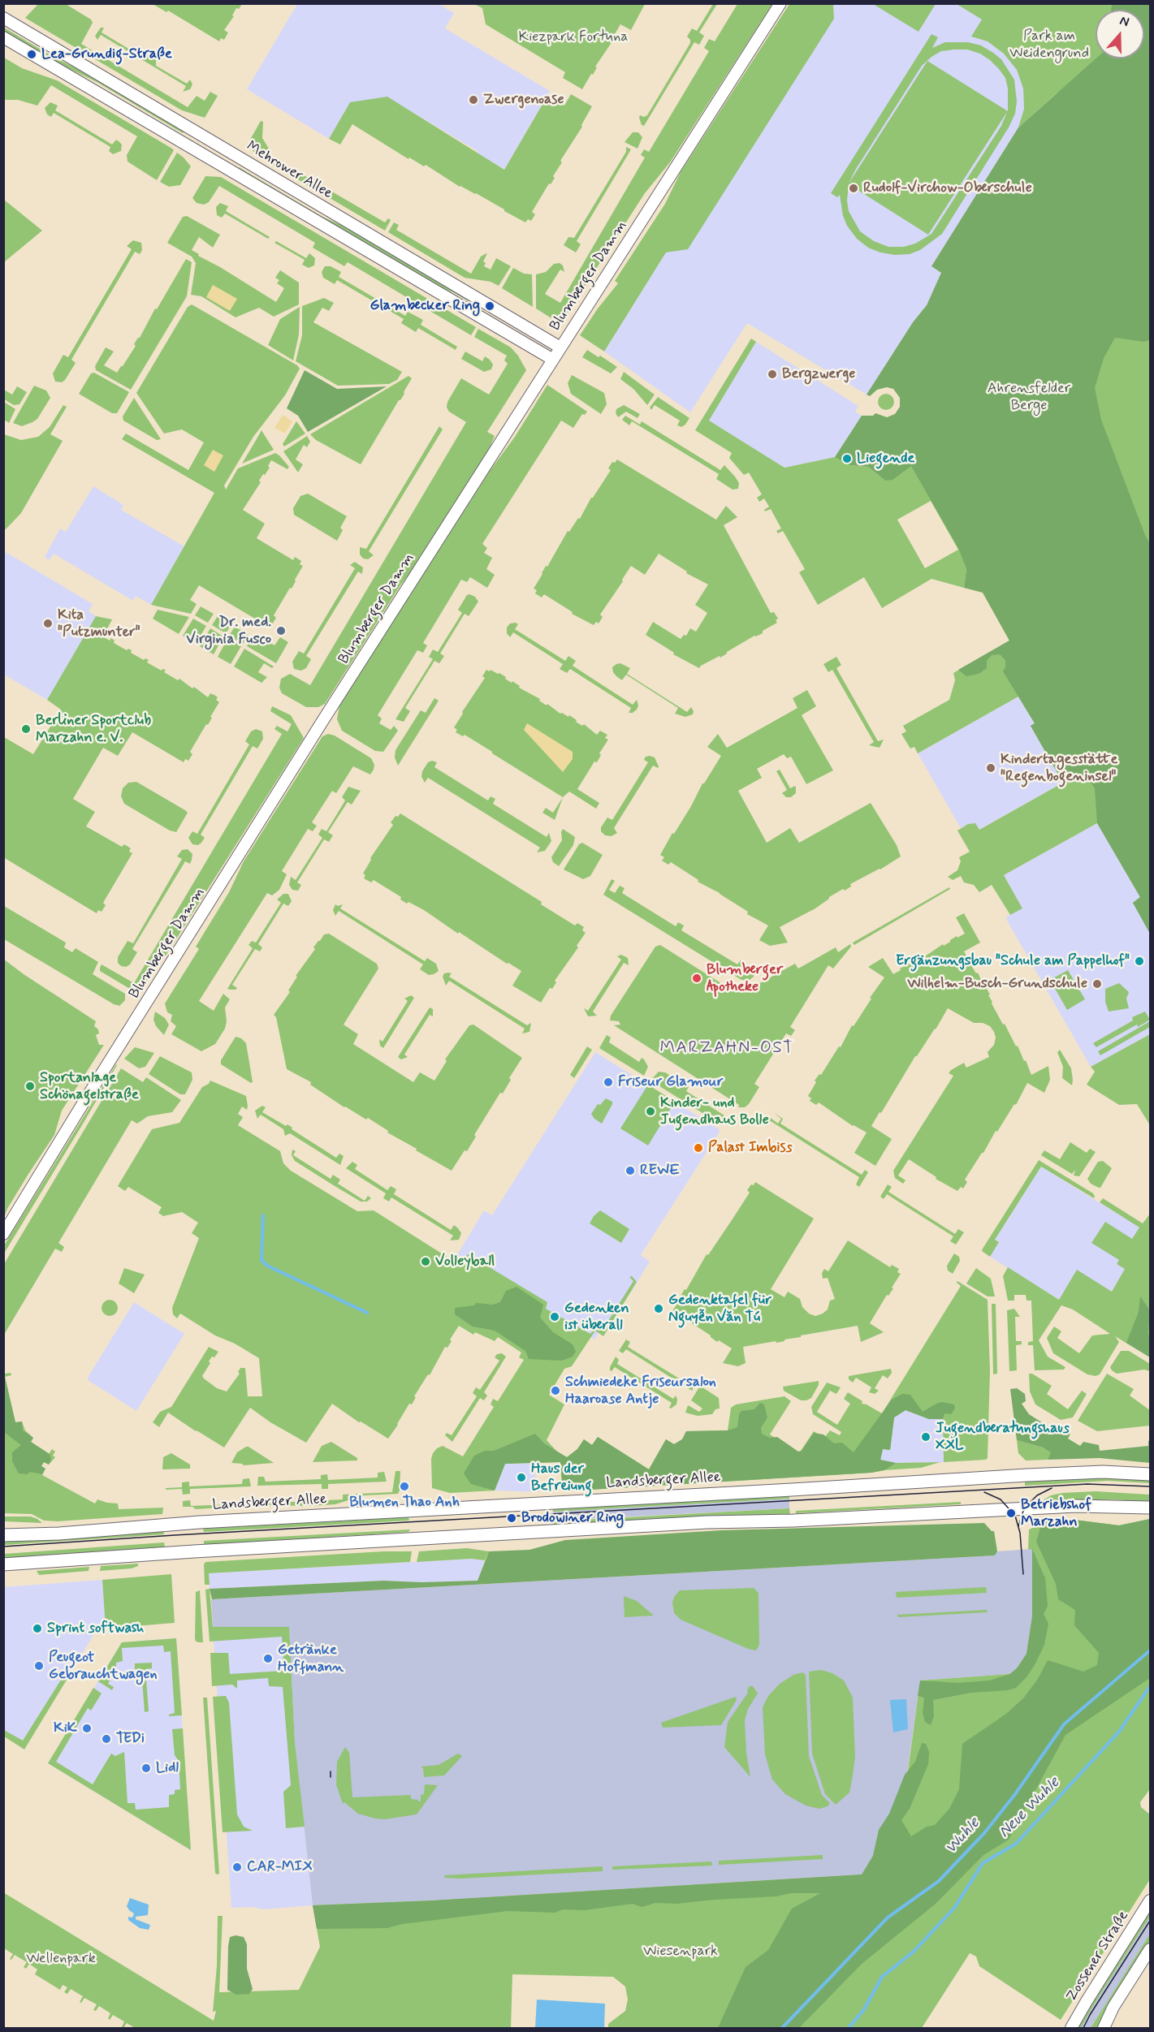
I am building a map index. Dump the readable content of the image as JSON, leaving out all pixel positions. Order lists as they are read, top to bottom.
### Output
{
  "streets": {
    "main road": [
      "Mehrower Allee",
      "Blumberger Damm",
      "Landsberger Allee",
      "Zossener Straße"
    ]
  },
  "crossings": [
    ["Mehrower Allee", "Blumberger Damm"]
  ],
  "districts": ["MARZAHN-OST"],
  "water": ["Neue Wuhle", "Wuhle"],
  "parks": [
    "Park am Weidengrund",
    "Kiezpark Fortuna",
    "Ahrensfelder Berge",
    "Wiesenpark",
    "Wellenpark"
  ],
  "places": [
    "Lea-Grundig-Straße",
    "Zwergenoase",
    "Rudolf-Virchow-Oberschule",
    "Glambecker Ring",
    "Bergzwerge",
    "Liegende",
    "Kita \"Putzmunter\"",
    "Dr. med. Virginia Fusco",
    "Berliner Sportclub Marzahn e. V.",
    "Kindertagesstätte \"Regenbogeninsel\"",
    "Ergänzungsbau \"Schule am Pappelhof\"",
    "Blumberger Apotheke",
    "Wilhelm-Busch-Grundschule",
    "Friseur Glamour",
    "Sportanlage Schönagelstraße",
    "Kinder- und Jugendhaus Bolle",
    "Palast Imbiss",
    "REWE",
    "Volleyball",
    "Gedenktafel für Nguyễn Văn Tú",
    "Gedenken ist überall",
    "Schmiedeke Friseursalon Haaroase Antje",
    "Jugendberatungshaus XXL",
    "Haus der Befreiung",
    "Blumen Thao Anh",
    "Betriebshof Marzahn",
    "Brodowiner Ring",
    "Sprint softwash",
    "Getränke Hoffmann",
    "Peugeot Gebrauchtwagen",
    "KiK",
    "TEDi",
    "Lidl",
    "CAR-MIX"
  ],
  "north": "top"
}
